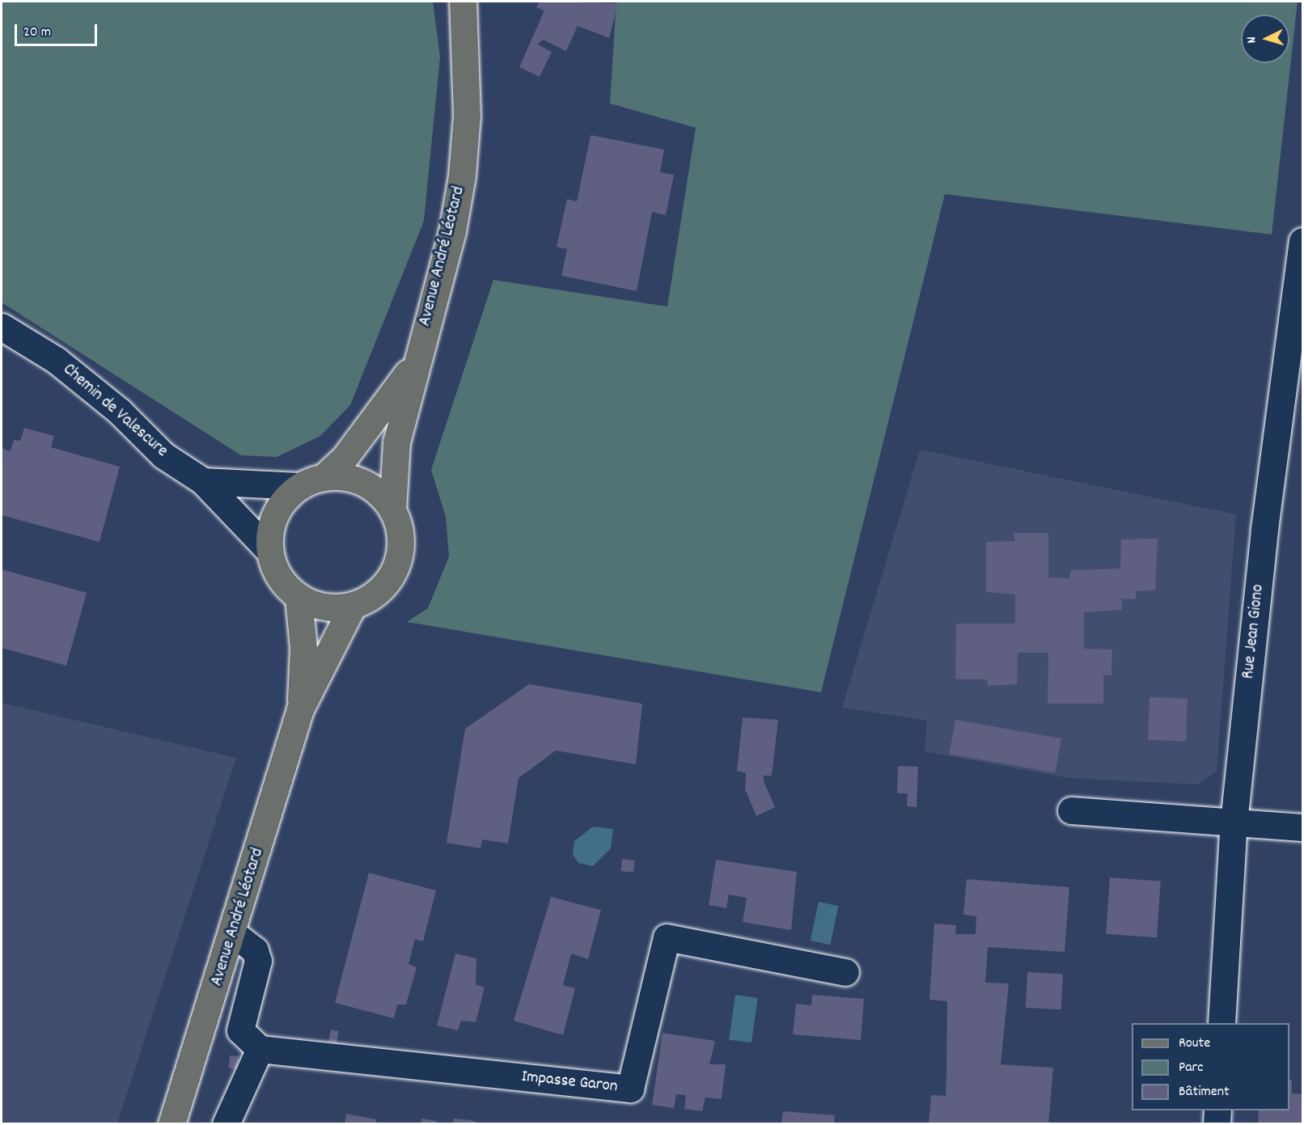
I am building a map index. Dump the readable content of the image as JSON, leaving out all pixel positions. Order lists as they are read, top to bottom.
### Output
{
  "streets": {
    "main road": ["Avenue André Léotard"],
    "street": ["Chemin de Valescure", "Rue Jean Giono", "Impasse Garon"]
  },
  "crossings": [
    ["Avenue André Léotard", "Chemin de Valescure"]
  ],
  "legend": ["Route", "Parc", "Bâtiment"],
  "scale_bar": "20 m",
  "north": "left"
}
